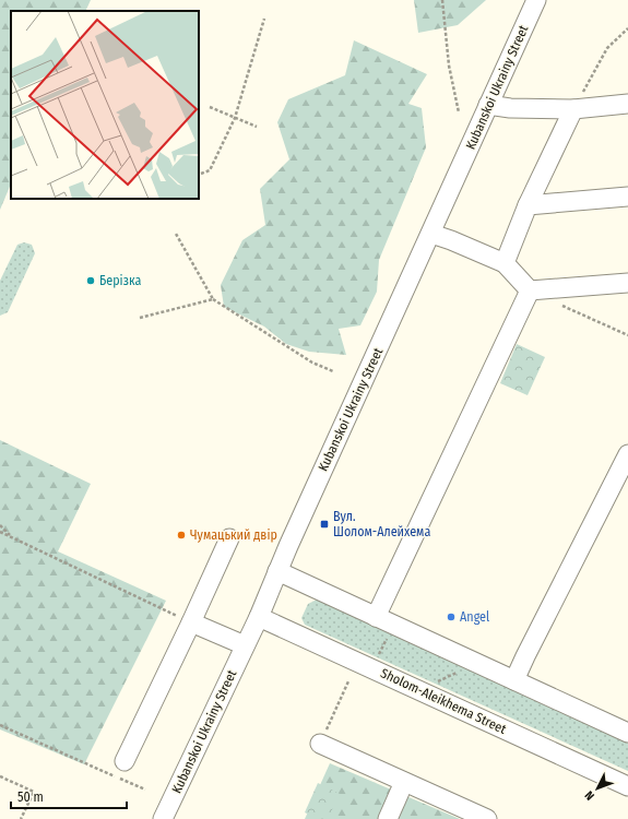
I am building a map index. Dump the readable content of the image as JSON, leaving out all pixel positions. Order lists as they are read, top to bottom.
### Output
{
  "streets": {
    "street": ["Kubanskoi Ukrainy Street", "Sholom-Aleikhema Street"]
  },
  "crossings": [
    ["Kubanskoi Ukrainy Street", "Sholom-Aleikhema Street"]
  ],
  "places": {
    "other": ["Берізка", "Чумацький двір", "Angel"],
    "transit": ["Вул. Шолом-Алейхема"]
  },
  "scale_bar": "50 m",
  "north": "bottom left"
}
